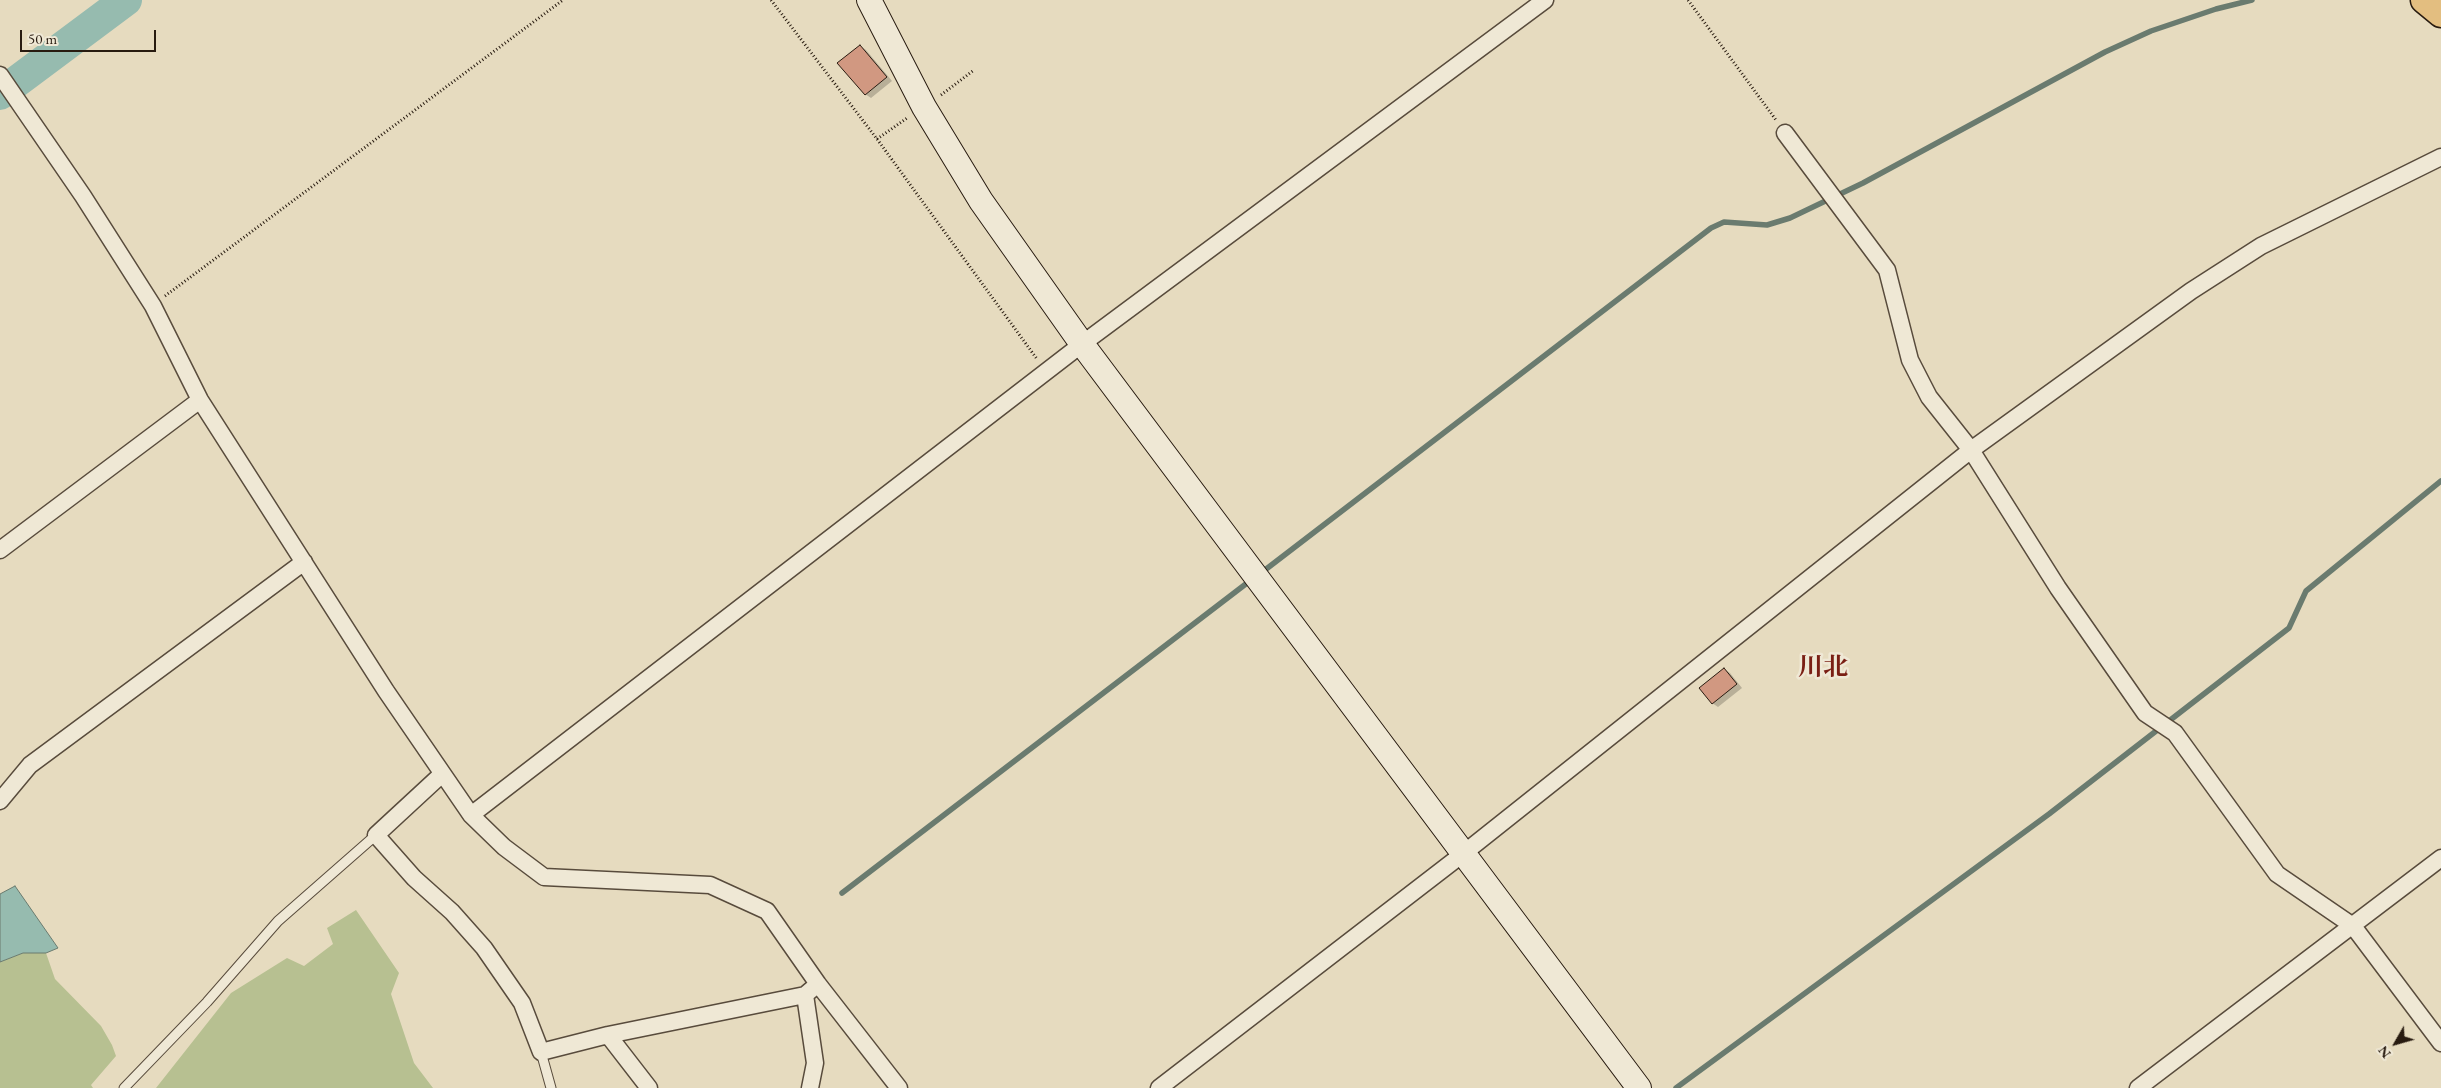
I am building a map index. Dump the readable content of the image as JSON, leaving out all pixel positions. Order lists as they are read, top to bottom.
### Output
{
  "districts": ["川北"],
  "scale_bar": "50 m",
  "north": "bottom left"
}
